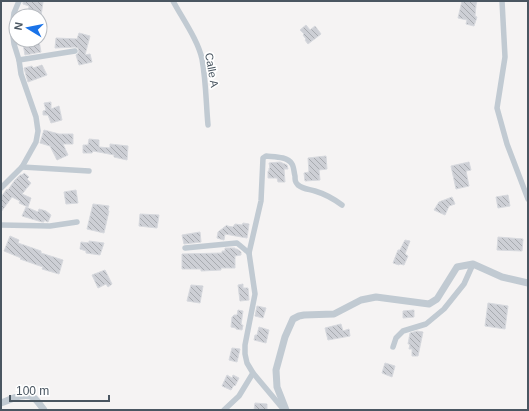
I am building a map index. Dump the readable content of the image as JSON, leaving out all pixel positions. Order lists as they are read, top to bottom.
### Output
{
  "streets": {
    "street": ["Calle A"]
  },
  "scale_bar": "100 m",
  "north": "left"
}
